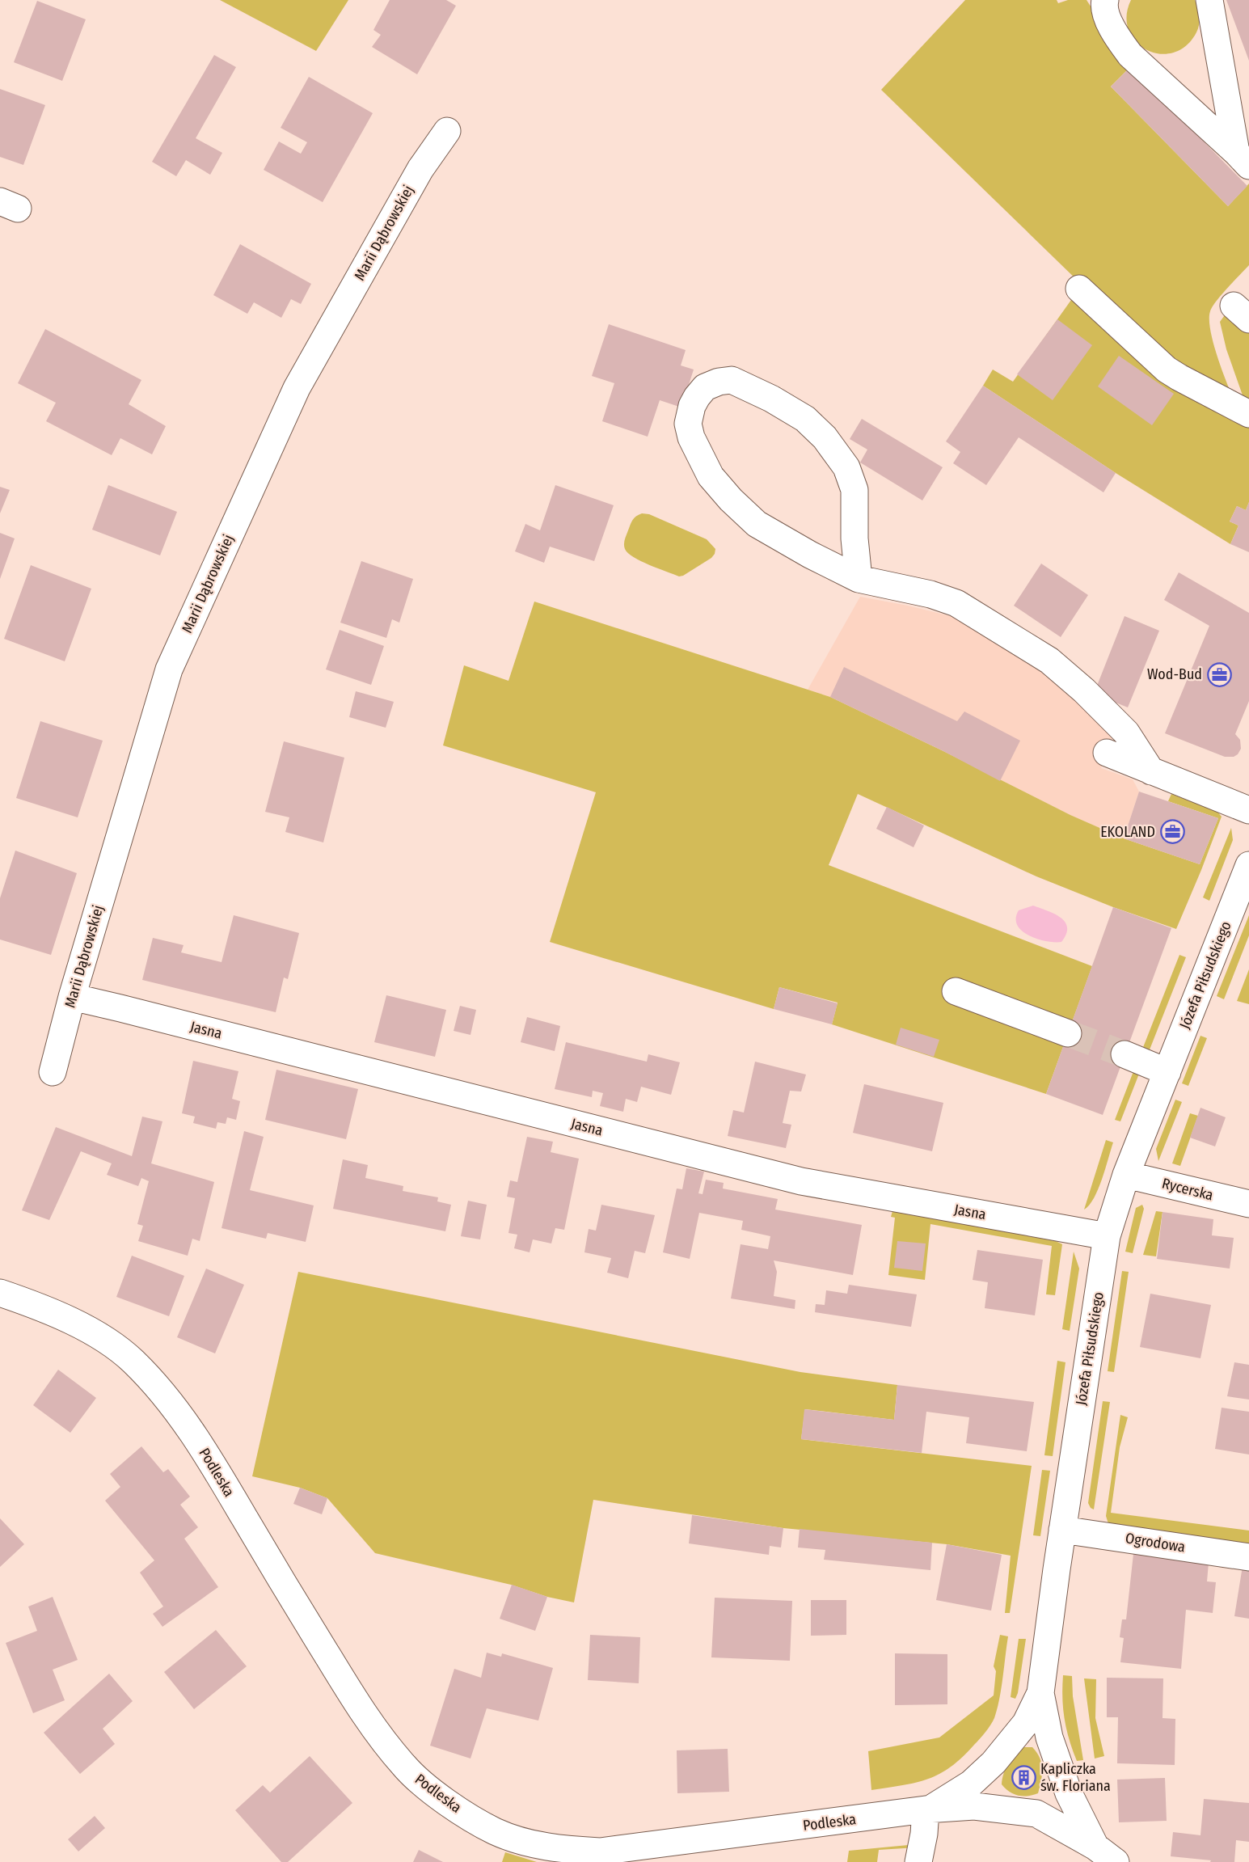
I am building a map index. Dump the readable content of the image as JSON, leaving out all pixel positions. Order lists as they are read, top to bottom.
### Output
{
  "streets": {
    "street": [
      "Marii Dąbrowskiej",
      "Józefa Piłsudskiego",
      "Jasna",
      "Rycerska",
      "Podleska",
      "Ogrodowa"
    ]
  },
  "crossings": [
    ["Marii Dąbrowskiej", "Jasna"],
    ["Józefa Piłsudskiego", "Jasna"],
    ["Józefa Piłsudskiego", "Rycerska"],
    ["Józefa Piłsudskiego", "Podleska"],
    ["Józefa Piłsudskiego", "Ogrodowa"]
  ],
  "places": {
    "office": ["Wod-Bud", "EKOLAND"],
    "building": ["Kapliczka św. Floriana"]
  }
}
